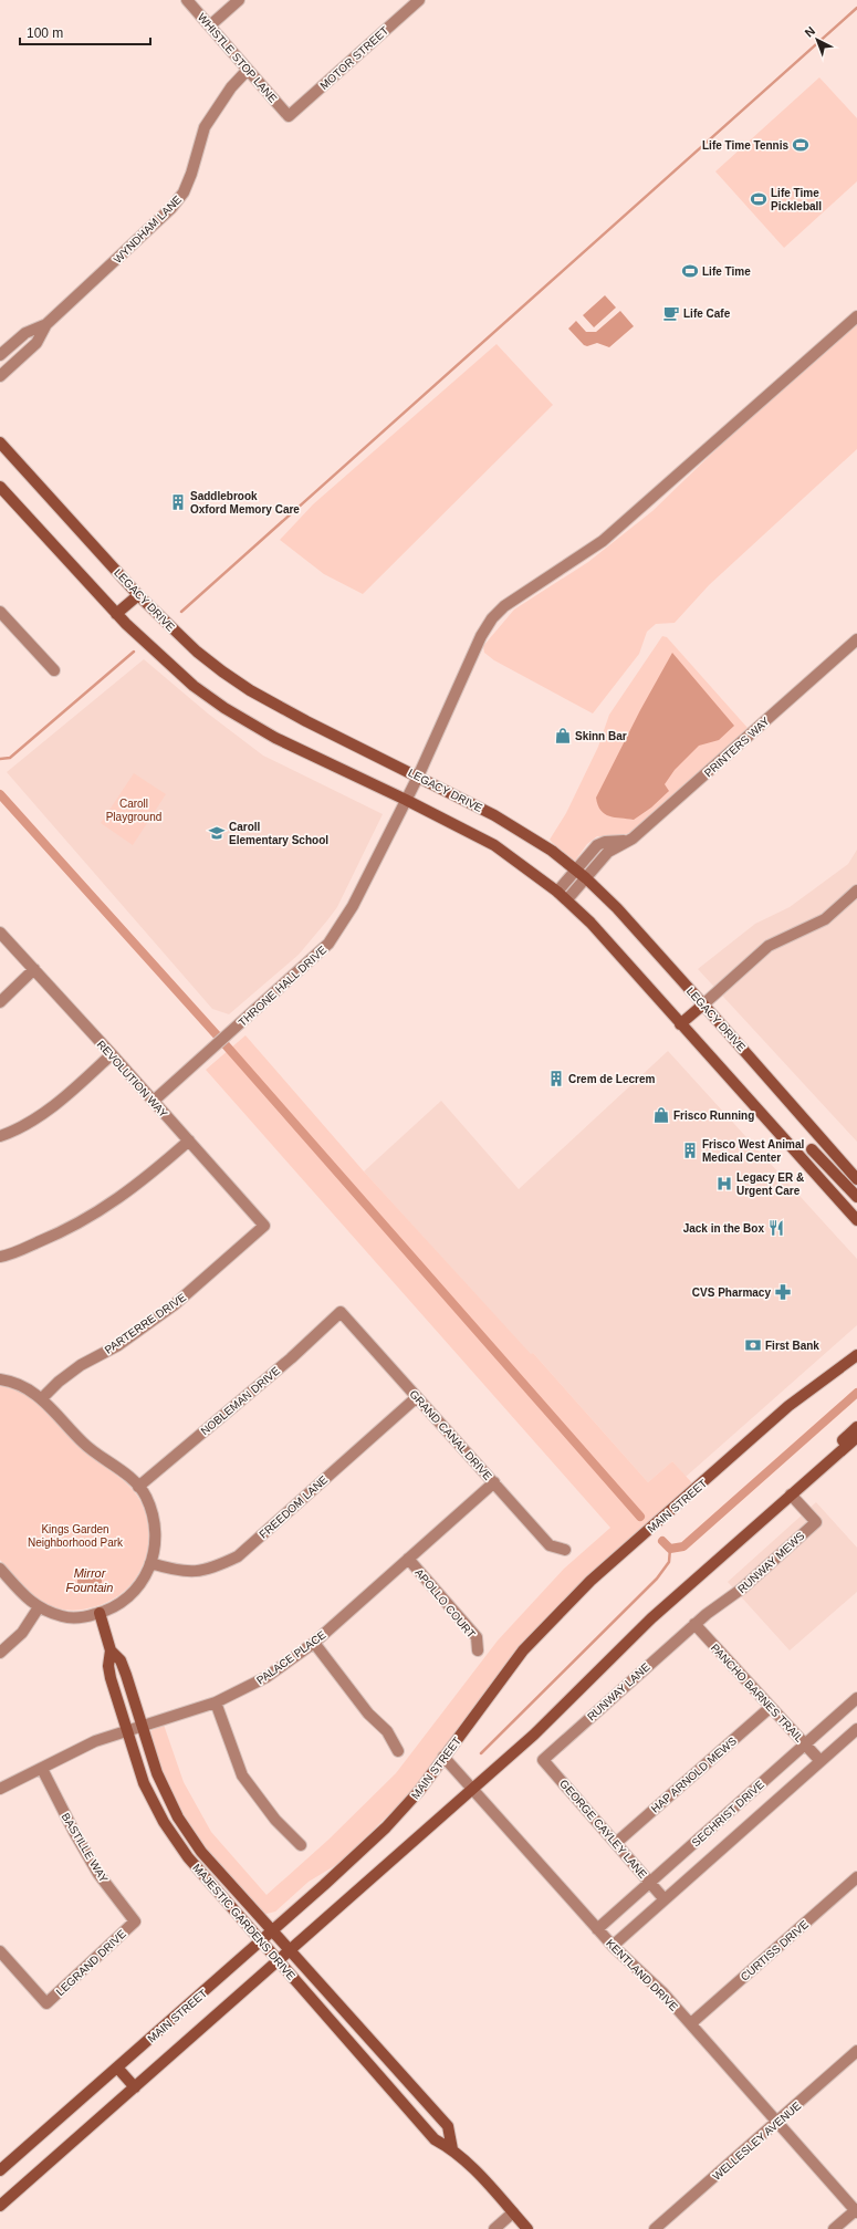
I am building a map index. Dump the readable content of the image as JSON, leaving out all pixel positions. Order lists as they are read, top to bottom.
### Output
{
  "streets": {
    "main road": ["LEGACY DRIVE", "MAIN STREET", "MAJESTIC GARDENS DRIVE"],
    "street": [
      "WHISTLE STOP LANE",
      "MOTOR STREET",
      "WYNDHAM LANE",
      "PRINTERS WAY",
      "THRONE HALL DRIVE",
      "REVOLUTION WAY",
      "PARTERRE DRIVE",
      "NOBLEMAN DRIVE",
      "GRAND CANAL DRIVE",
      "FREEDOM LANE",
      "RUNWAY MEWS",
      "APOLLO COURT",
      "PALACE PLACE",
      "RUNWAY LANE",
      "PANCHO BARNES TRAIL",
      "HAP ARNOLD MEWS",
      "SECHRIST DRIVE",
      "GEORGE CAYLEY LANE",
      "BASTILLE WAY",
      "CURTISS DRIVE",
      "LEGRAND DRIVE",
      "KENTLAND DRIVE",
      "WELLESLEY AVENUE"
    ]
  },
  "crossings": [
    ["WHISTLE STOP LANE", "MOTOR STREET"],
    ["WHISTLE STOP LANE", "WYNDHAM LANE"],
    ["LEGACY DRIVE", "PRINTERS WAY"],
    ["LEGACY DRIVE", "THRONE HALL DRIVE"],
    ["THRONE HALL DRIVE", "REVOLUTION WAY"],
    ["REVOLUTION WAY", "PARTERRE DRIVE"],
    ["NOBLEMAN DRIVE", "GRAND CANAL DRIVE"],
    ["GRAND CANAL DRIVE", "FREEDOM LANE"],
    ["GRAND CANAL DRIVE", "PALACE PLACE"],
    ["MAIN STREET", "MAJESTIC GARDENS DRIVE"],
    ["MAIN STREET", "KENTLAND DRIVE"],
    ["RUNWAY MEWS", "RUNWAY LANE"],
    ["RUNWAY MEWS", "PANCHO BARNES TRAIL"],
    ["APOLLO COURT", "PALACE PLACE"],
    ["PALACE PLACE", "BASTILLE WAY"],
    ["PALACE PLACE", "MAJESTIC GARDENS DRIVE"],
    ["RUNWAY LANE", "PANCHO BARNES TRAIL"],
    ["RUNWAY LANE", "GEORGE CAYLEY LANE"],
    ["PANCHO BARNES TRAIL", "HAP ARNOLD MEWS"],
    ["PANCHO BARNES TRAIL", "SECHRIST DRIVE"],
    ["HAP ARNOLD MEWS", "GEORGE CAYLEY LANE"],
    ["SECHRIST DRIVE", "GEORGE CAYLEY LANE"],
    ["SECHRIST DRIVE", "KENTLAND DRIVE"],
    ["BASTILLE WAY", "LEGRAND DRIVE"],
    ["CURTISS DRIVE", "KENTLAND DRIVE"],
    ["KENTLAND DRIVE", "WELLESLEY AVENUE"]
  ],
  "water": ["Mirror Fountain"],
  "parks": ["Caroll Playground", "Kings Garden Neighborhood Park"],
  "places": {
    "sports": ["Life Time Tennis", "Life Time Pickleball", "Life Time"],
    "cafe": ["Life Cafe"],
    "building": ["Saddlebrook Oxford Memory Care", "Crem de Lecrem", "Frisco West Animal Medical Center"],
    "shop": ["Skinn Bar", "Frisco Running"],
    "school or university": ["Caroll Elementary School"],
    "hospital": ["Legacy ER & Urgent Care"],
    "restaurant": ["Jack in the Box"],
    "pharmacy": ["CVS Pharmacy"],
    "bank": ["First Bank"]
  },
  "scale_bar": "100 m",
  "north": "top left"
}
